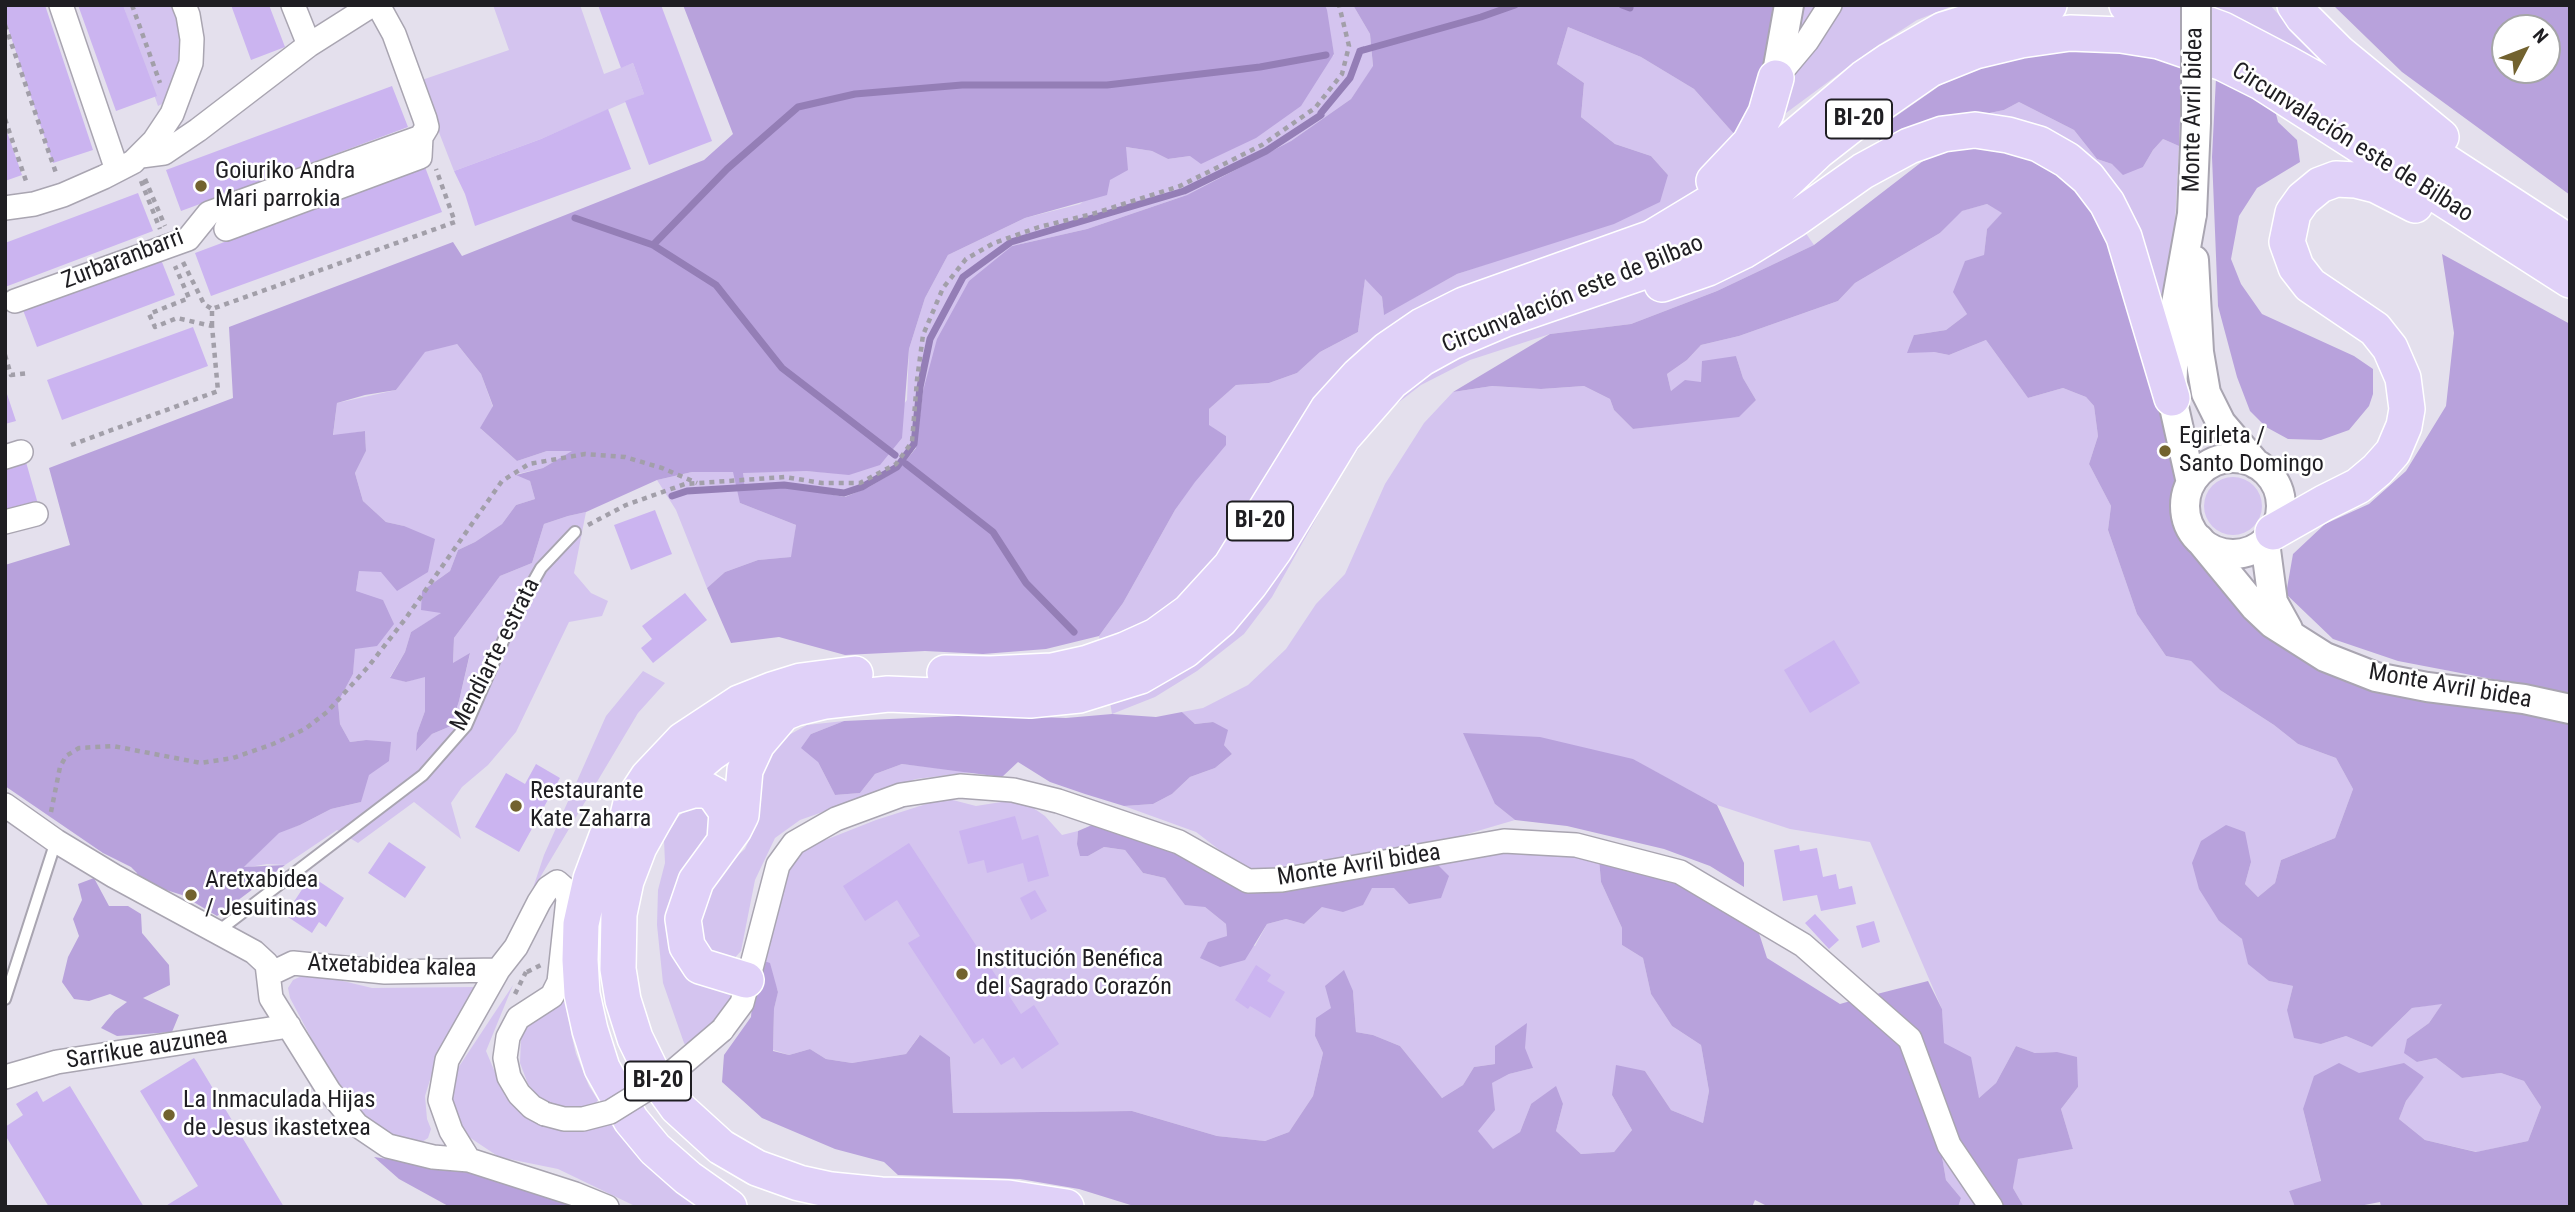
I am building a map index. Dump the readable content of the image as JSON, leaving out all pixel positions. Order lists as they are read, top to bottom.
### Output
{
  "streets": {
    "main road": ["BI-20", "Circunvalación este de Bilbao"],
    "street": [
      "Monte Avril bidea",
      "Zurbaranbarri",
      "Atxetabidea kalea",
      "Sarrikue auzunea"
    ],
    "lane": ["Mendiarte estrata"]
  },
  "crossings": [
    ["Monte Avril bidea", "Atxetabidea kalea"]
  ],
  "places": [
    "Goiuriko Andra Mari parrokia",
    "Egirleta / Santo Domingo",
    "Restaurante Kate Zaharra",
    "Aretxabidea / Jesuitinas",
    "Institución Benéfica del Sagrado Corazón",
    "La Inmaculada Hijas de Jesus ikastetxea"
  ],
  "north": "top right"
}
